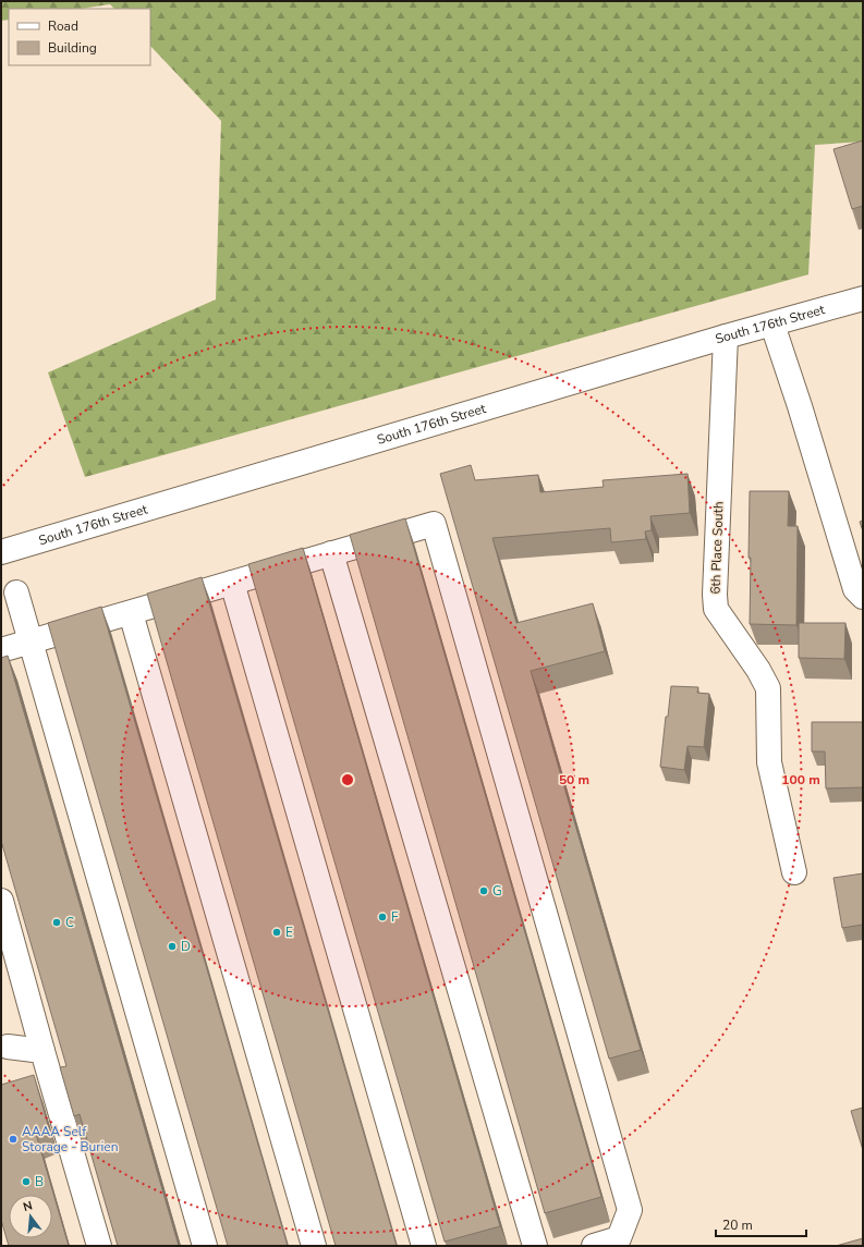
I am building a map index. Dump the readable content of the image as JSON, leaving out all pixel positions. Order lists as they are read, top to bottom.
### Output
{
  "streets": {
    "street": ["South 176th Street", "6th Place South"]
  },
  "crossings": [
    ["South 176th Street", "6th Place South"]
  ],
  "places": [
    "G",
    "F",
    "C",
    "E",
    "D",
    "AAAA Self Storage - Burien",
    "B"
  ],
  "legend": ["Road", "Building"],
  "scale_bar": "20 m",
  "north": "top",
  "rings": ["50 m", "100 m"]
}
